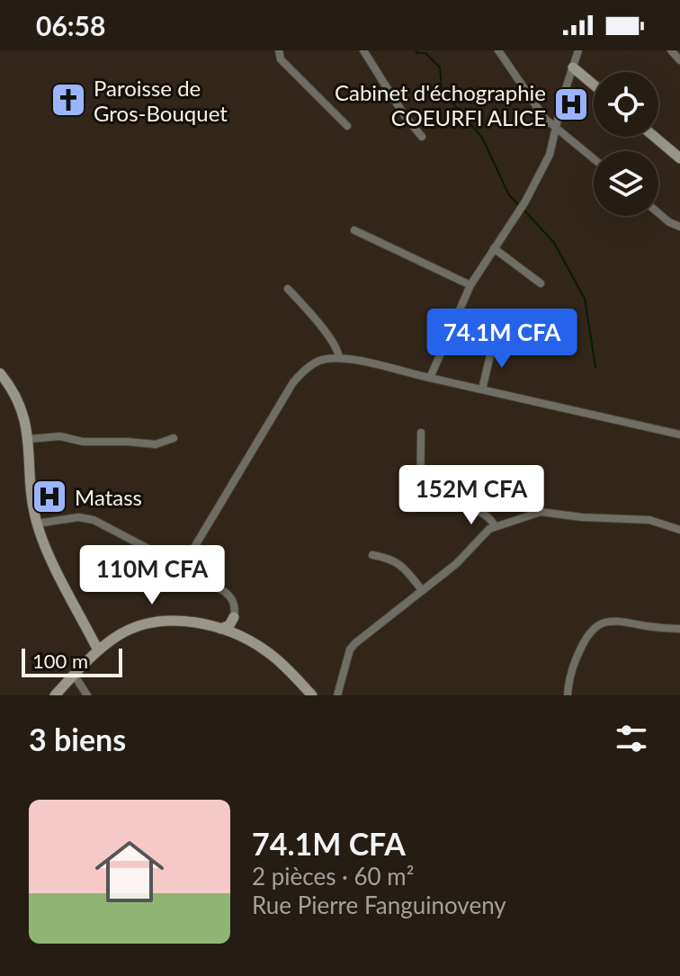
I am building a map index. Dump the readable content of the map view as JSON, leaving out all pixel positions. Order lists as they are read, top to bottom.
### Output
{
  "places": {
    "church": ["Paroisse de Gros-Bouquet"],
    "hospital": ["Cabinet d'échographie COEURFI ALICE", "Matass"]
  },
  "scale_bar": "100 m",
  "page": {
    "status": "06:58",
    "price": ["74.1M CFA", "152M CFA", "110M CFA"],
    "scale": "100 m",
    "heading": "3 biens",
    "list": [
      {
        "name": "74.1M CFA",
        "note": "2 pièces · 60 m² · Rue Pierre Fanguinoveny"
      }
    ]
  }
}
